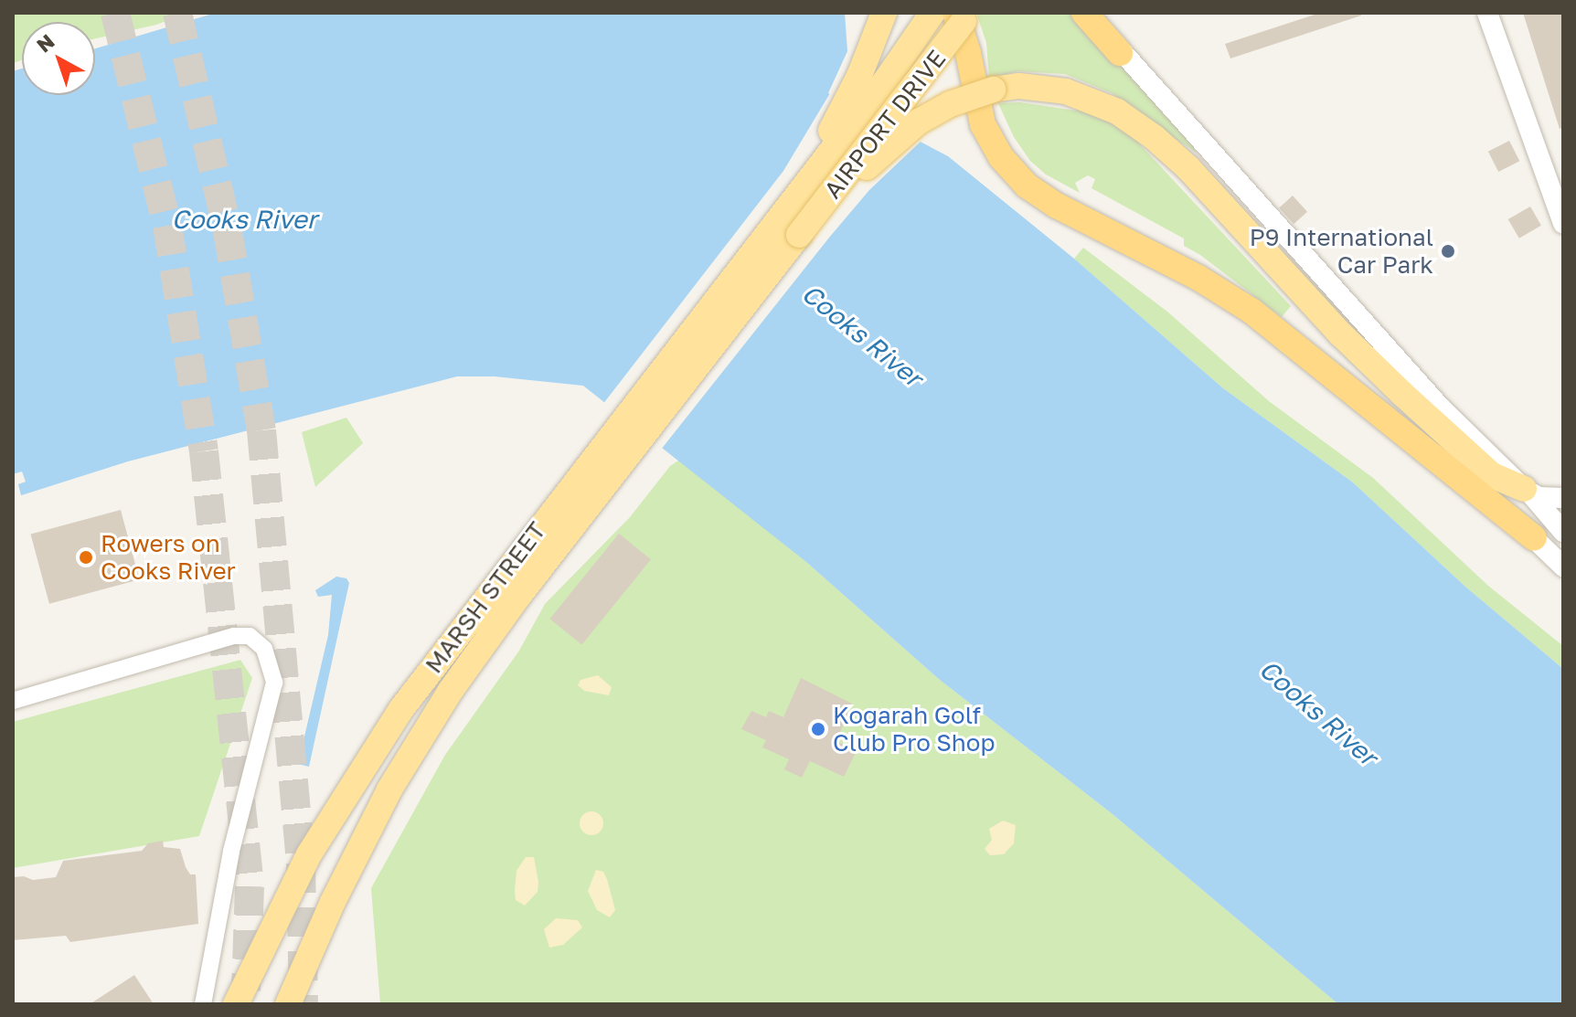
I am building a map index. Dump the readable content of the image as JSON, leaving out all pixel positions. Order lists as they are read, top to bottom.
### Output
{
  "streets": {
    "main road": ["AIRPORT DRIVE", "MARSH STREET"]
  },
  "crossings": [
    ["AIRPORT DRIVE", "MARSH STREET"]
  ],
  "water": ["Cooks River"],
  "places": ["P9 International Car Park", "Rowers on Cooks River", "Kogarah Golf Club Pro Shop"],
  "north": "top left"
}
